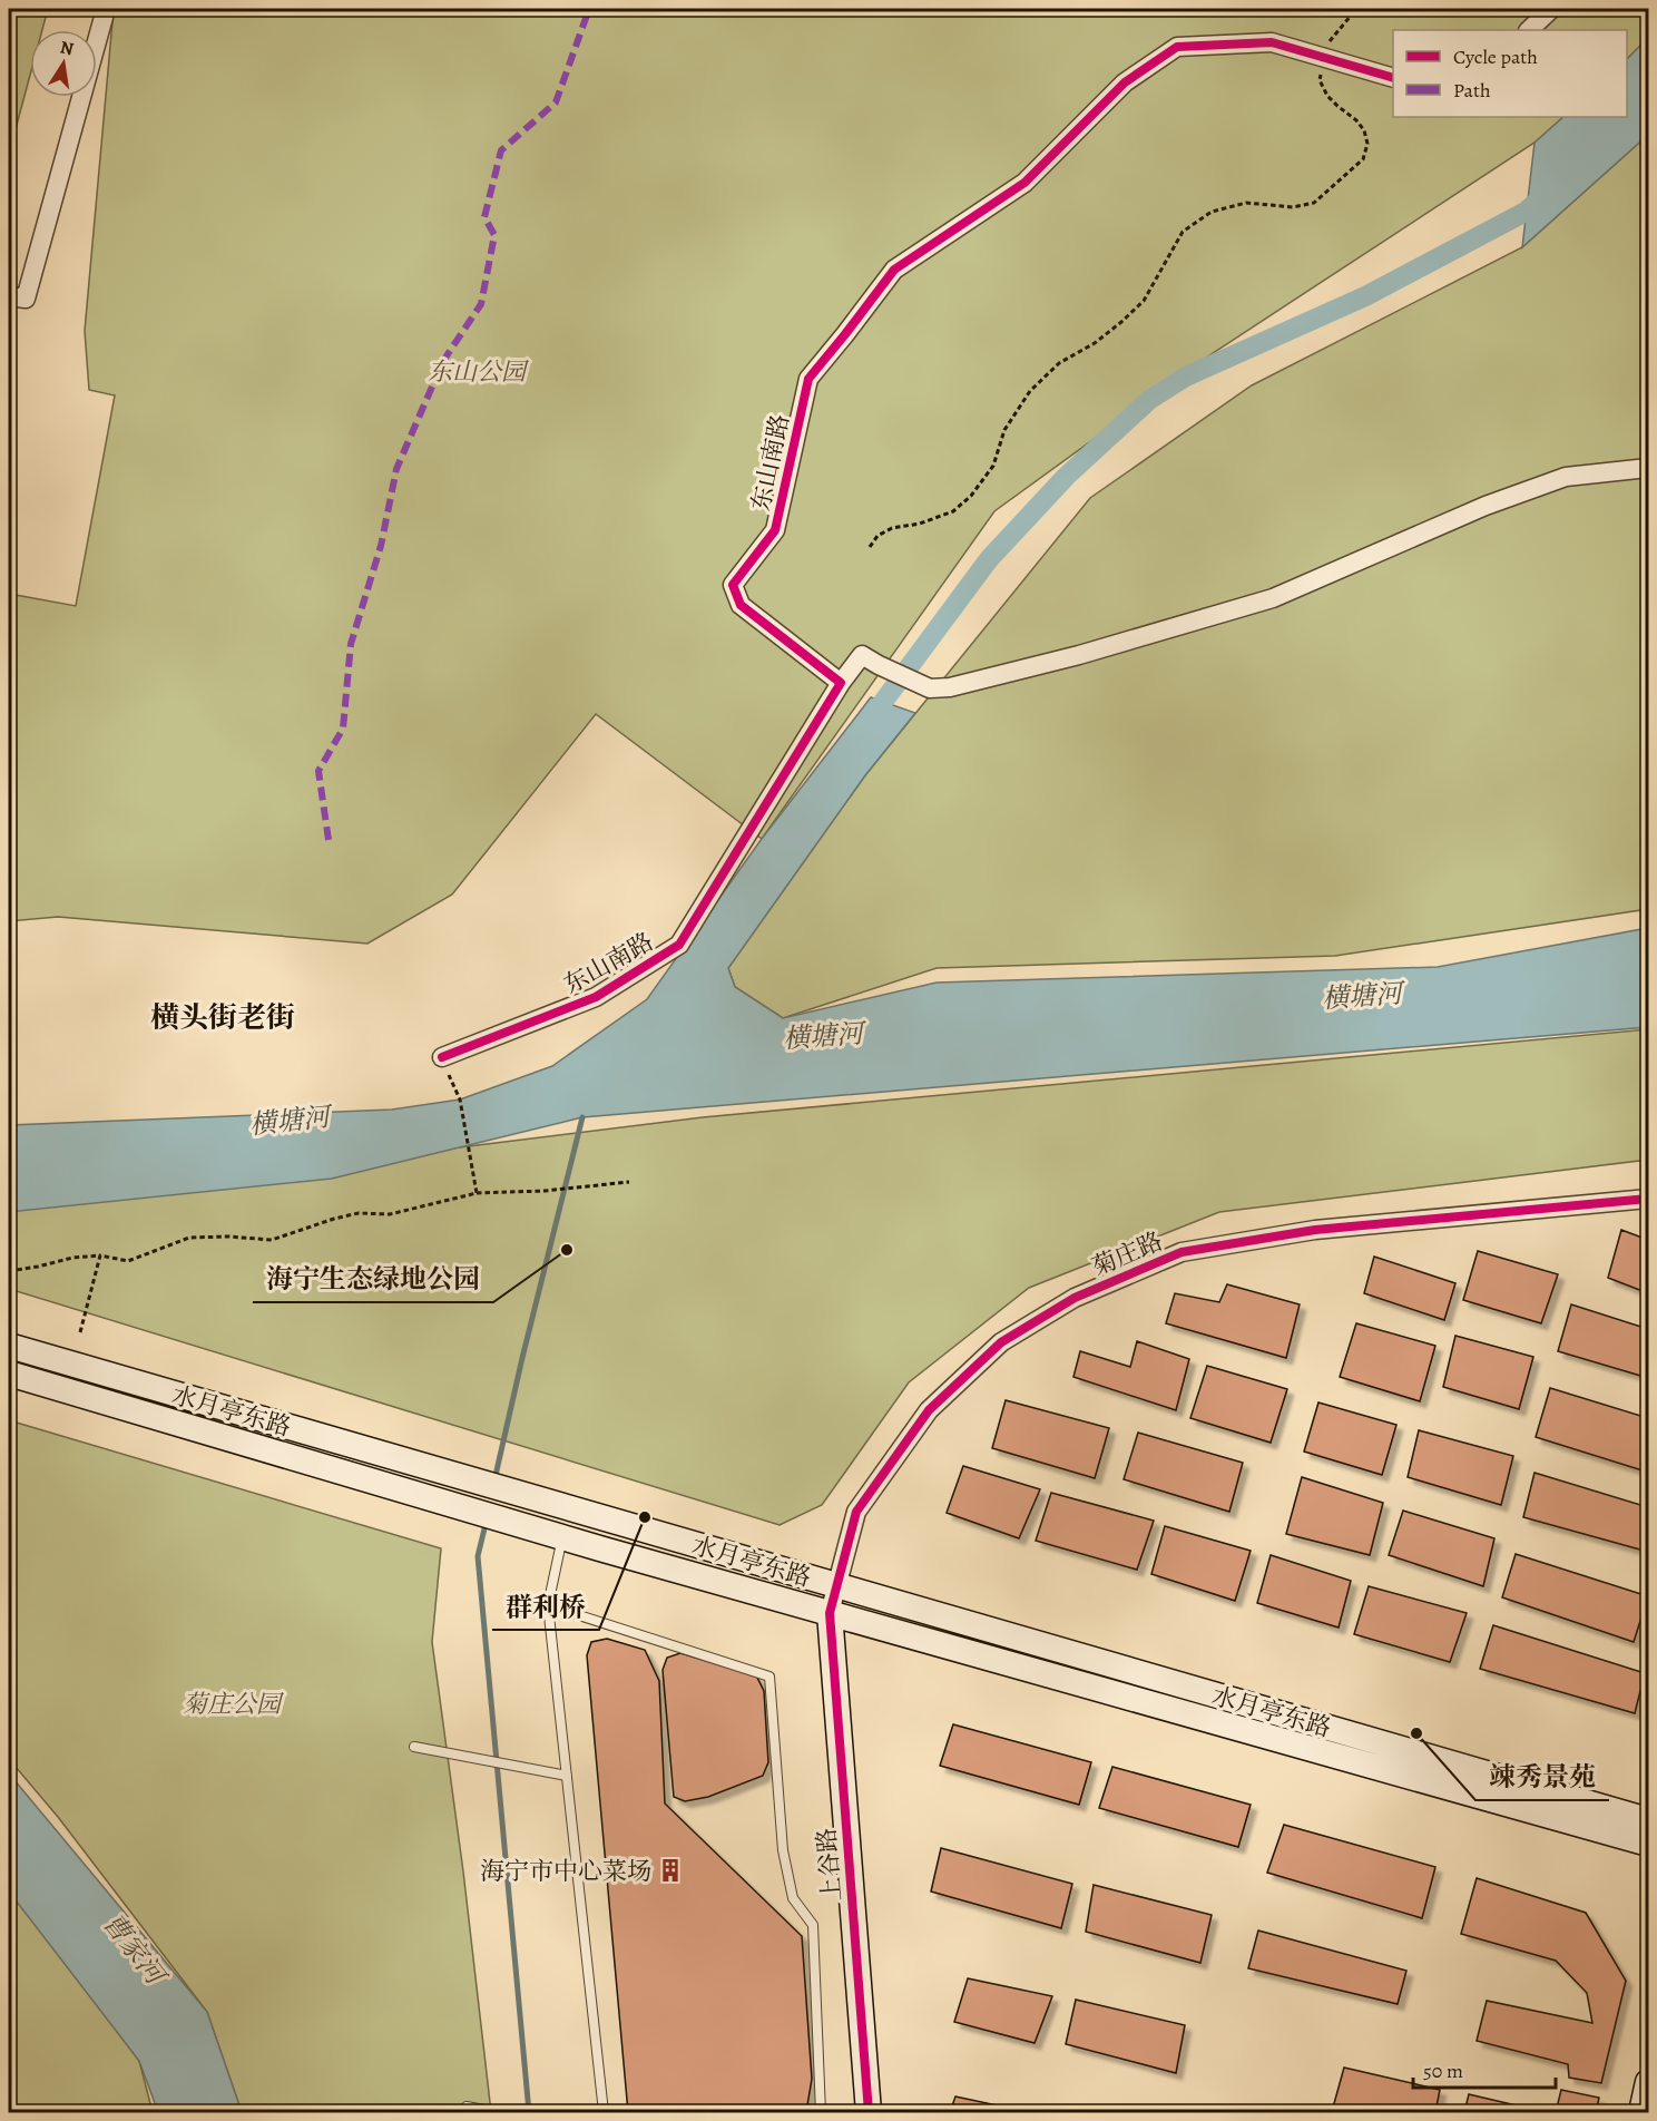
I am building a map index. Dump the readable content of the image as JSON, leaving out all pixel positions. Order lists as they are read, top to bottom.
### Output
{
  "streets": {
    "main road": ["水月亭东路", "上谷路"],
    "street": ["东山南路", "菊庄路"]
  },
  "crossings": [
    ["菊庄路", "水月亭东路"],
    ["菊庄路", "上谷路"],
    ["水月亭东路", "上谷路"]
  ],
  "districts": ["横头街老街"],
  "water": ["横塘河", "曹家河"],
  "parks": ["东山公园", "菊庄公园"],
  "places": {
    "other": ["海宁生态绿地公园", "群利桥", "竦秀景苑"],
    "building": ["海宁市中心菜场"]
  },
  "legend": ["Cycle path", "Path"],
  "scale_bar": "50 m",
  "north": "top"
}
